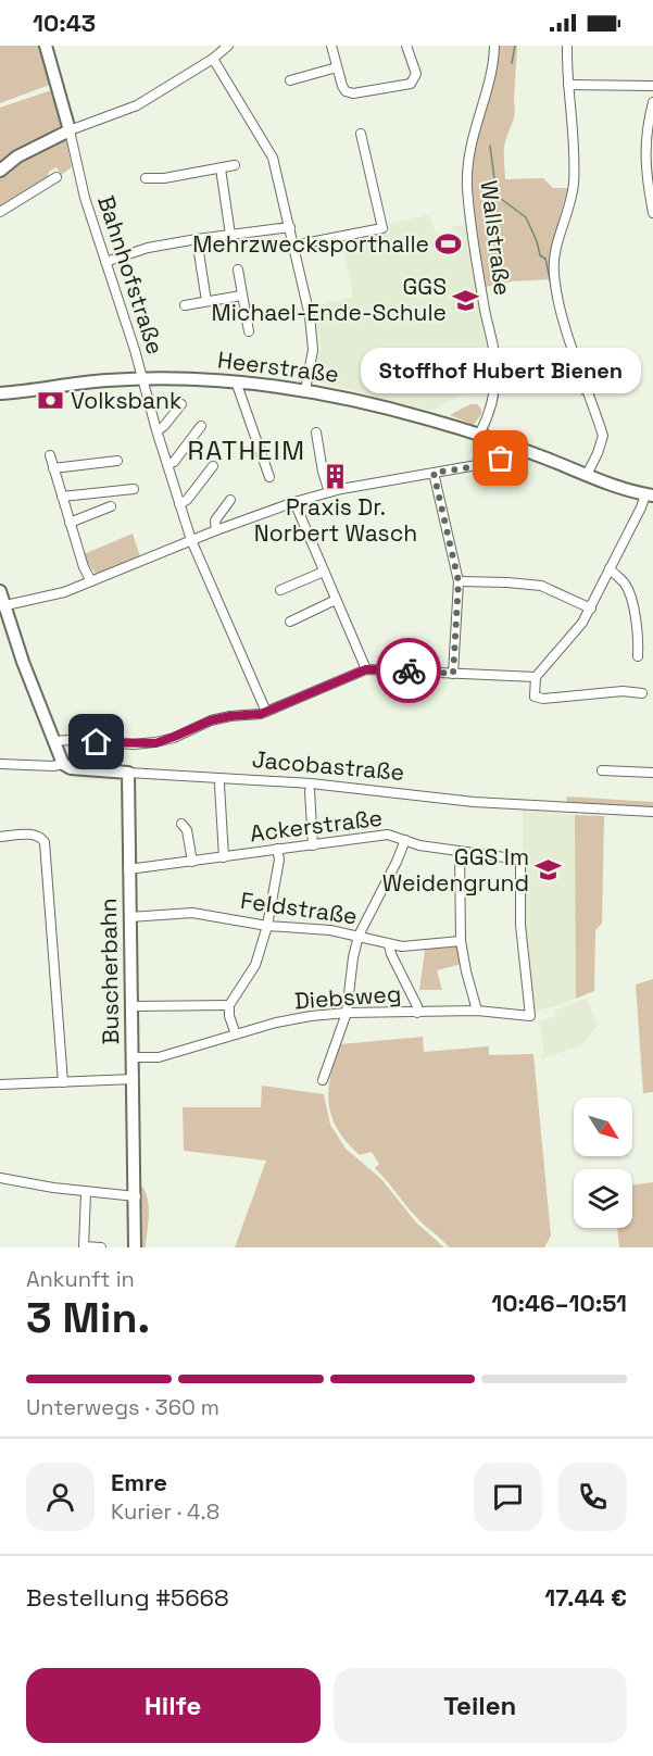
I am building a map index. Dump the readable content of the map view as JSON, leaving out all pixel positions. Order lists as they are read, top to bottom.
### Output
{
  "streets": {
    "main road": ["Heerstraße", "Jacobastraße", "Buscherbahn"],
    "street": [
      "Wallstraße",
      "Bahnhofstraße",
      "Ackerstraße",
      "Feldstraße",
      "Diebsweg"
    ]
  },
  "crossings": [
    ["Wallstraße", "Heerstraße"],
    ["Bahnhofstraße", "Heerstraße"],
    ["Jacobastraße", "Buscherbahn"],
    ["Ackerstraße", "Buscherbahn"],
    ["Ackerstraße", "Diebsweg"],
    ["Feldstraße", "Buscherbahn"],
    ["Buscherbahn", "Diebsweg"]
  ],
  "districts": ["RATHEIM"],
  "places": {
    "sports": ["Mehrzwecksporthalle"],
    "school or university": ["GGS Michael-Ende-Schule", "GGS Im Weidengrund"],
    "bank": ["Volksbank"],
    "other": ["Stoffhof Hubert Bienen"],
    "building": ["Praxis Dr. Norbert Wasch"]
  },
  "north": "bottom right",
  "page": {
    "status": "10:43",
    "bubble": "Stoffhof Hubert Bienen",
    "heading": ["3 Min.", "Ankunft in", "10:46–10:51"],
    "panel": [
      "Emre",
      "Kurier · 4.8",
      "Bestellung #5668",
      "17.44 €"
    ],
    "bar": "Unterwegs · 360 m",
    "buttons": ["Hilfe", "Teilen"]
  }
}
